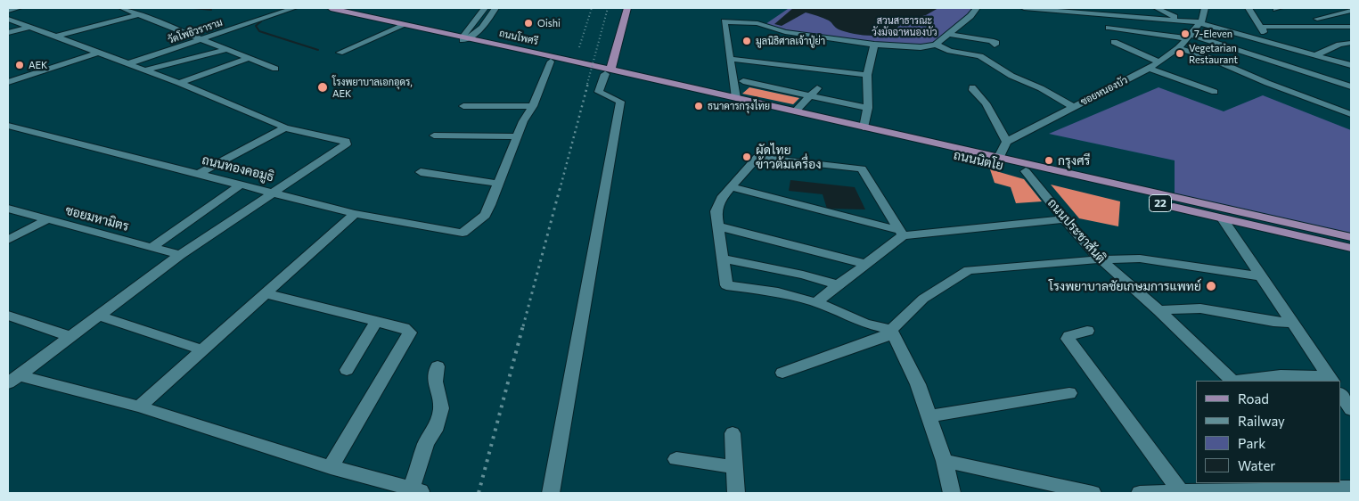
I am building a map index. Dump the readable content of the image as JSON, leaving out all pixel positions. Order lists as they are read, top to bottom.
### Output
{
  "streets": {
    "main road": ["ถนนโพศรี", "ถนนนิตโย", "22"],
    "street": [
      "วัดโพธิวราราม",
      "ซอยหนองบัว",
      "ถนนทองคอมูธิ",
      "ซอยมหามิตร",
      "ถนนประชาสันติ"
    ]
  },
  "crossings": [
    ["ถนนโพศรี", "ถนนนิตโย"],
    ["ถนนนิตโย", "ถนนประชาสันติ"]
  ],
  "parks": ["สวนสาธารณะ วังมัจฉาหนองบัว"],
  "places": [
    "Oishi",
    "7-Eleven",
    "มูลนิธิศาลเจ้าปู่ย่า",
    "Vegetarian Restaurant",
    "AEK",
    "โรงพยาบาลเอกอุดร, AEK",
    "ธนาคารกรุงไทย",
    "ผัดไทย ข้าวต้มเครื่อง",
    "กรุงศรี",
    "โรงพยาบาลชัยเกษมการแพทย์"
  ],
  "legend": [
    "Road",
    "Railway",
    "Park",
    "Water"
  ]
}
